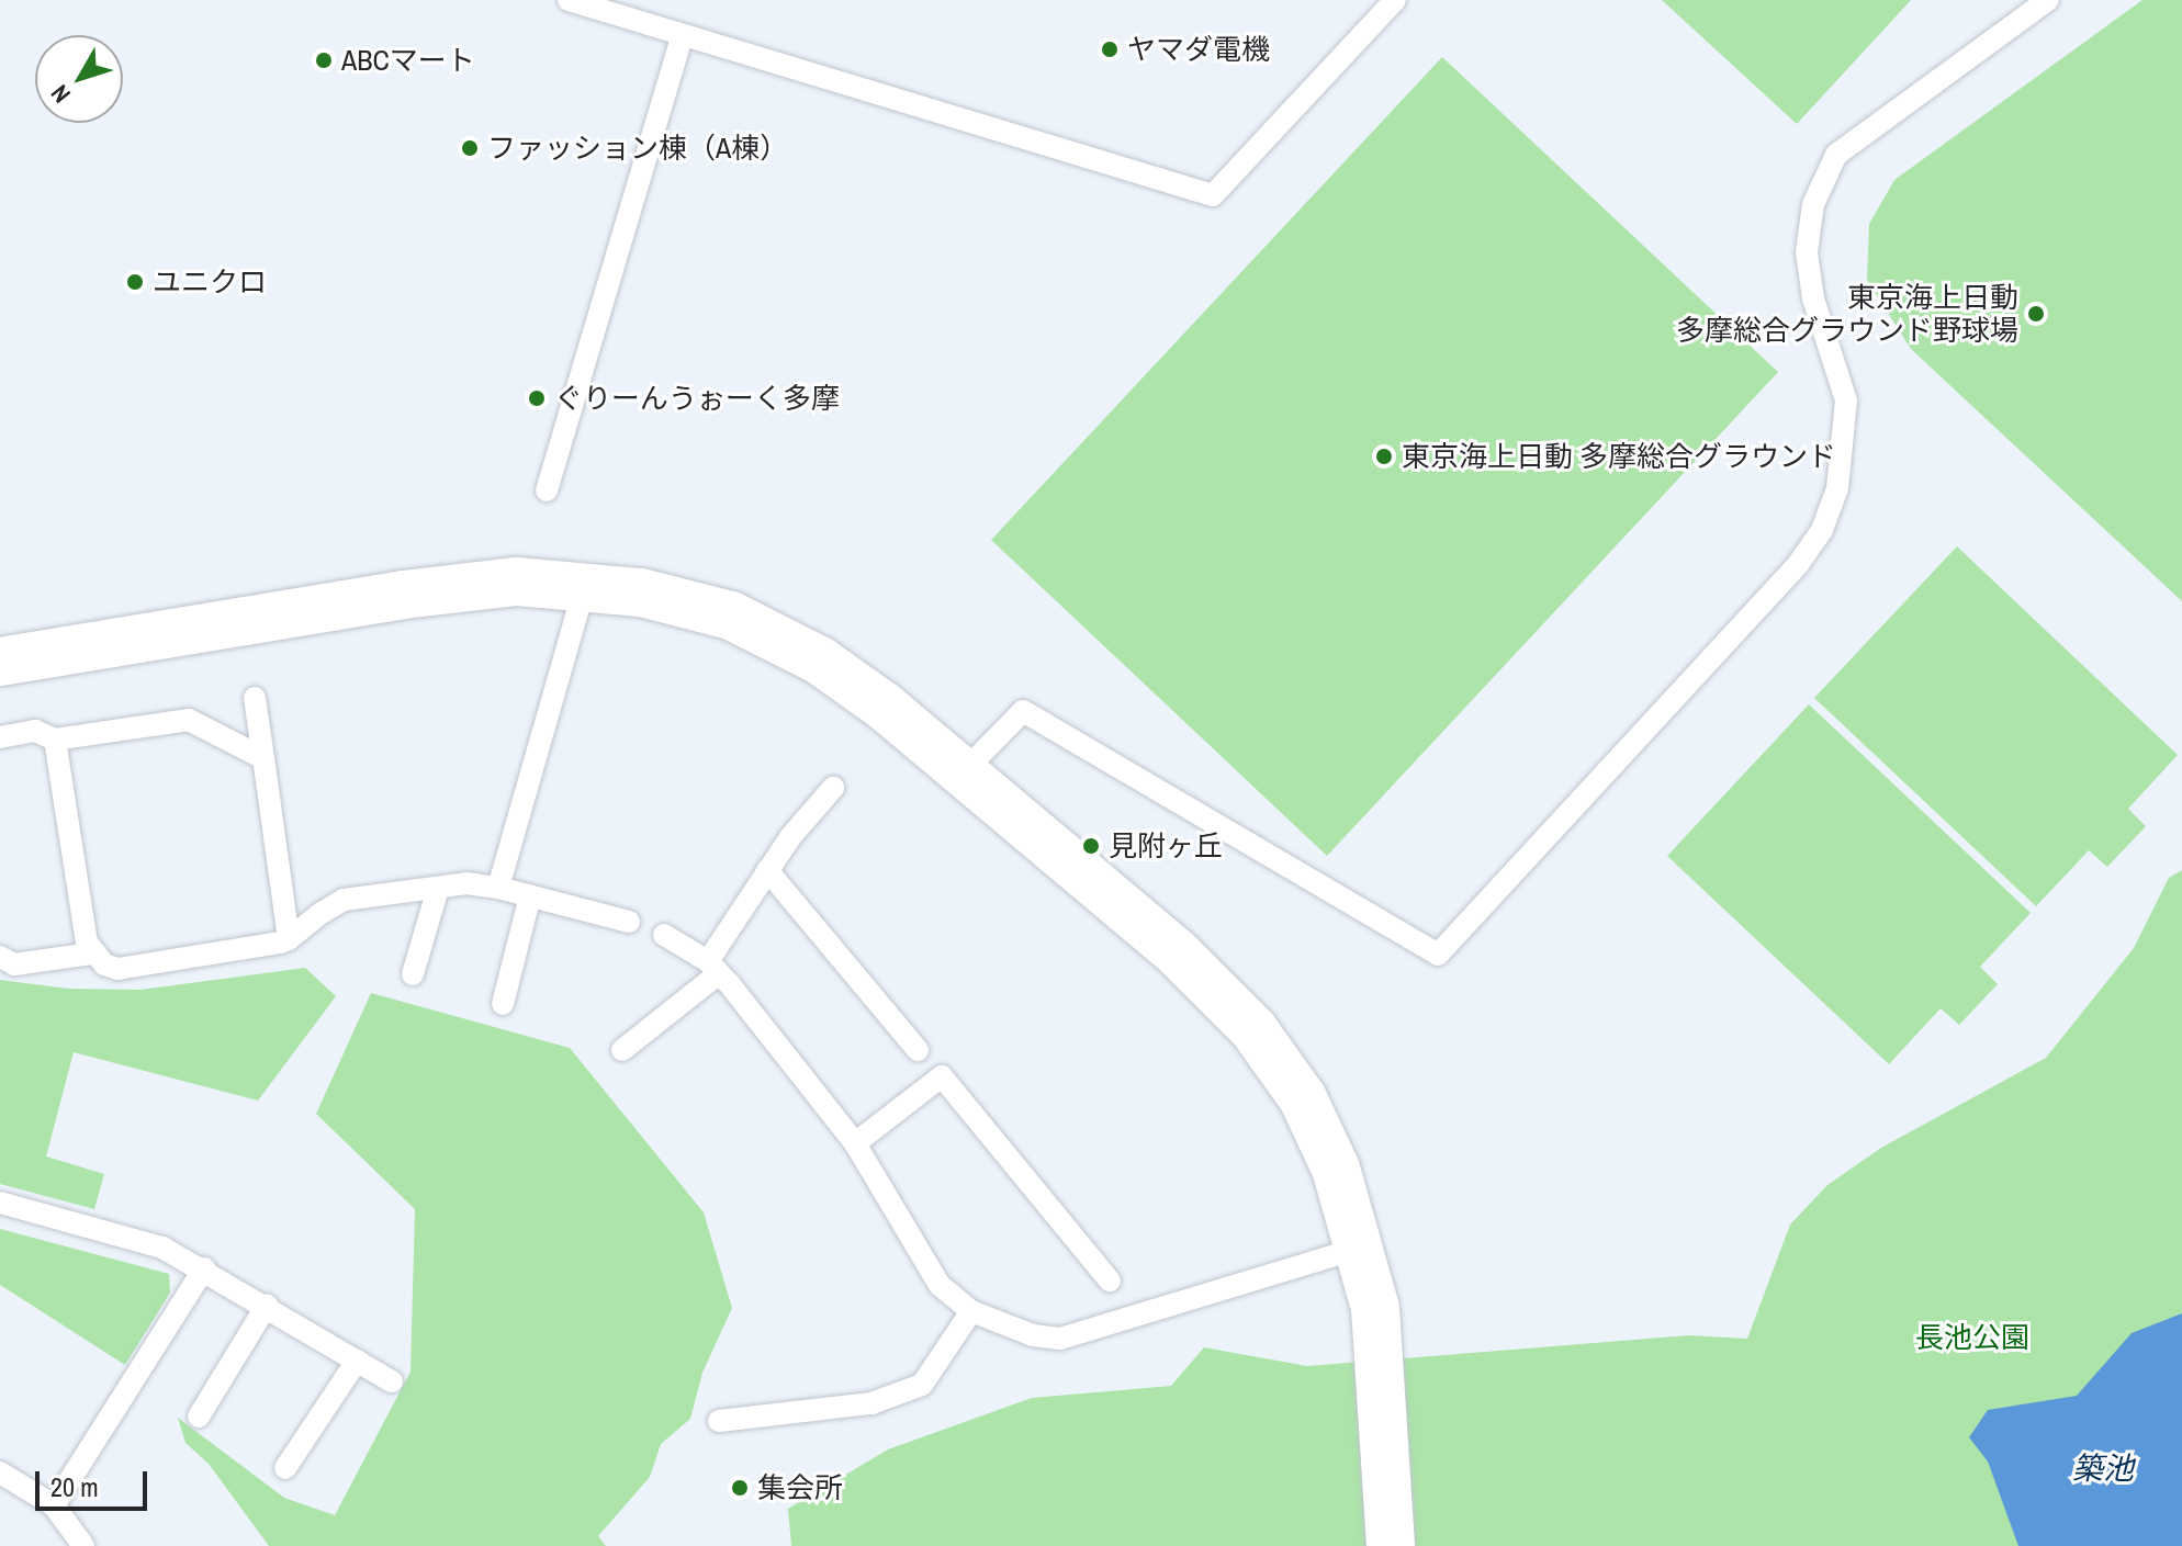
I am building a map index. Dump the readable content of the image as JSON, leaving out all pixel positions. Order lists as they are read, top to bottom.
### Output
{
  "water": ["築池"],
  "parks": ["長池公園"],
  "places": [
    "ヤマダ電機",
    "ABCマート",
    "ファッション棟（A棟）",
    "ユニクロ",
    "東京海上日動 多摩総合グラウンド野球場",
    "ぐりーんうぉーく多摩",
    "東京海上日動 多摩総合グラウンド",
    "見附ヶ丘",
    "集会所"
  ],
  "scale_bar": "20 m",
  "north": "bottom left"
}
